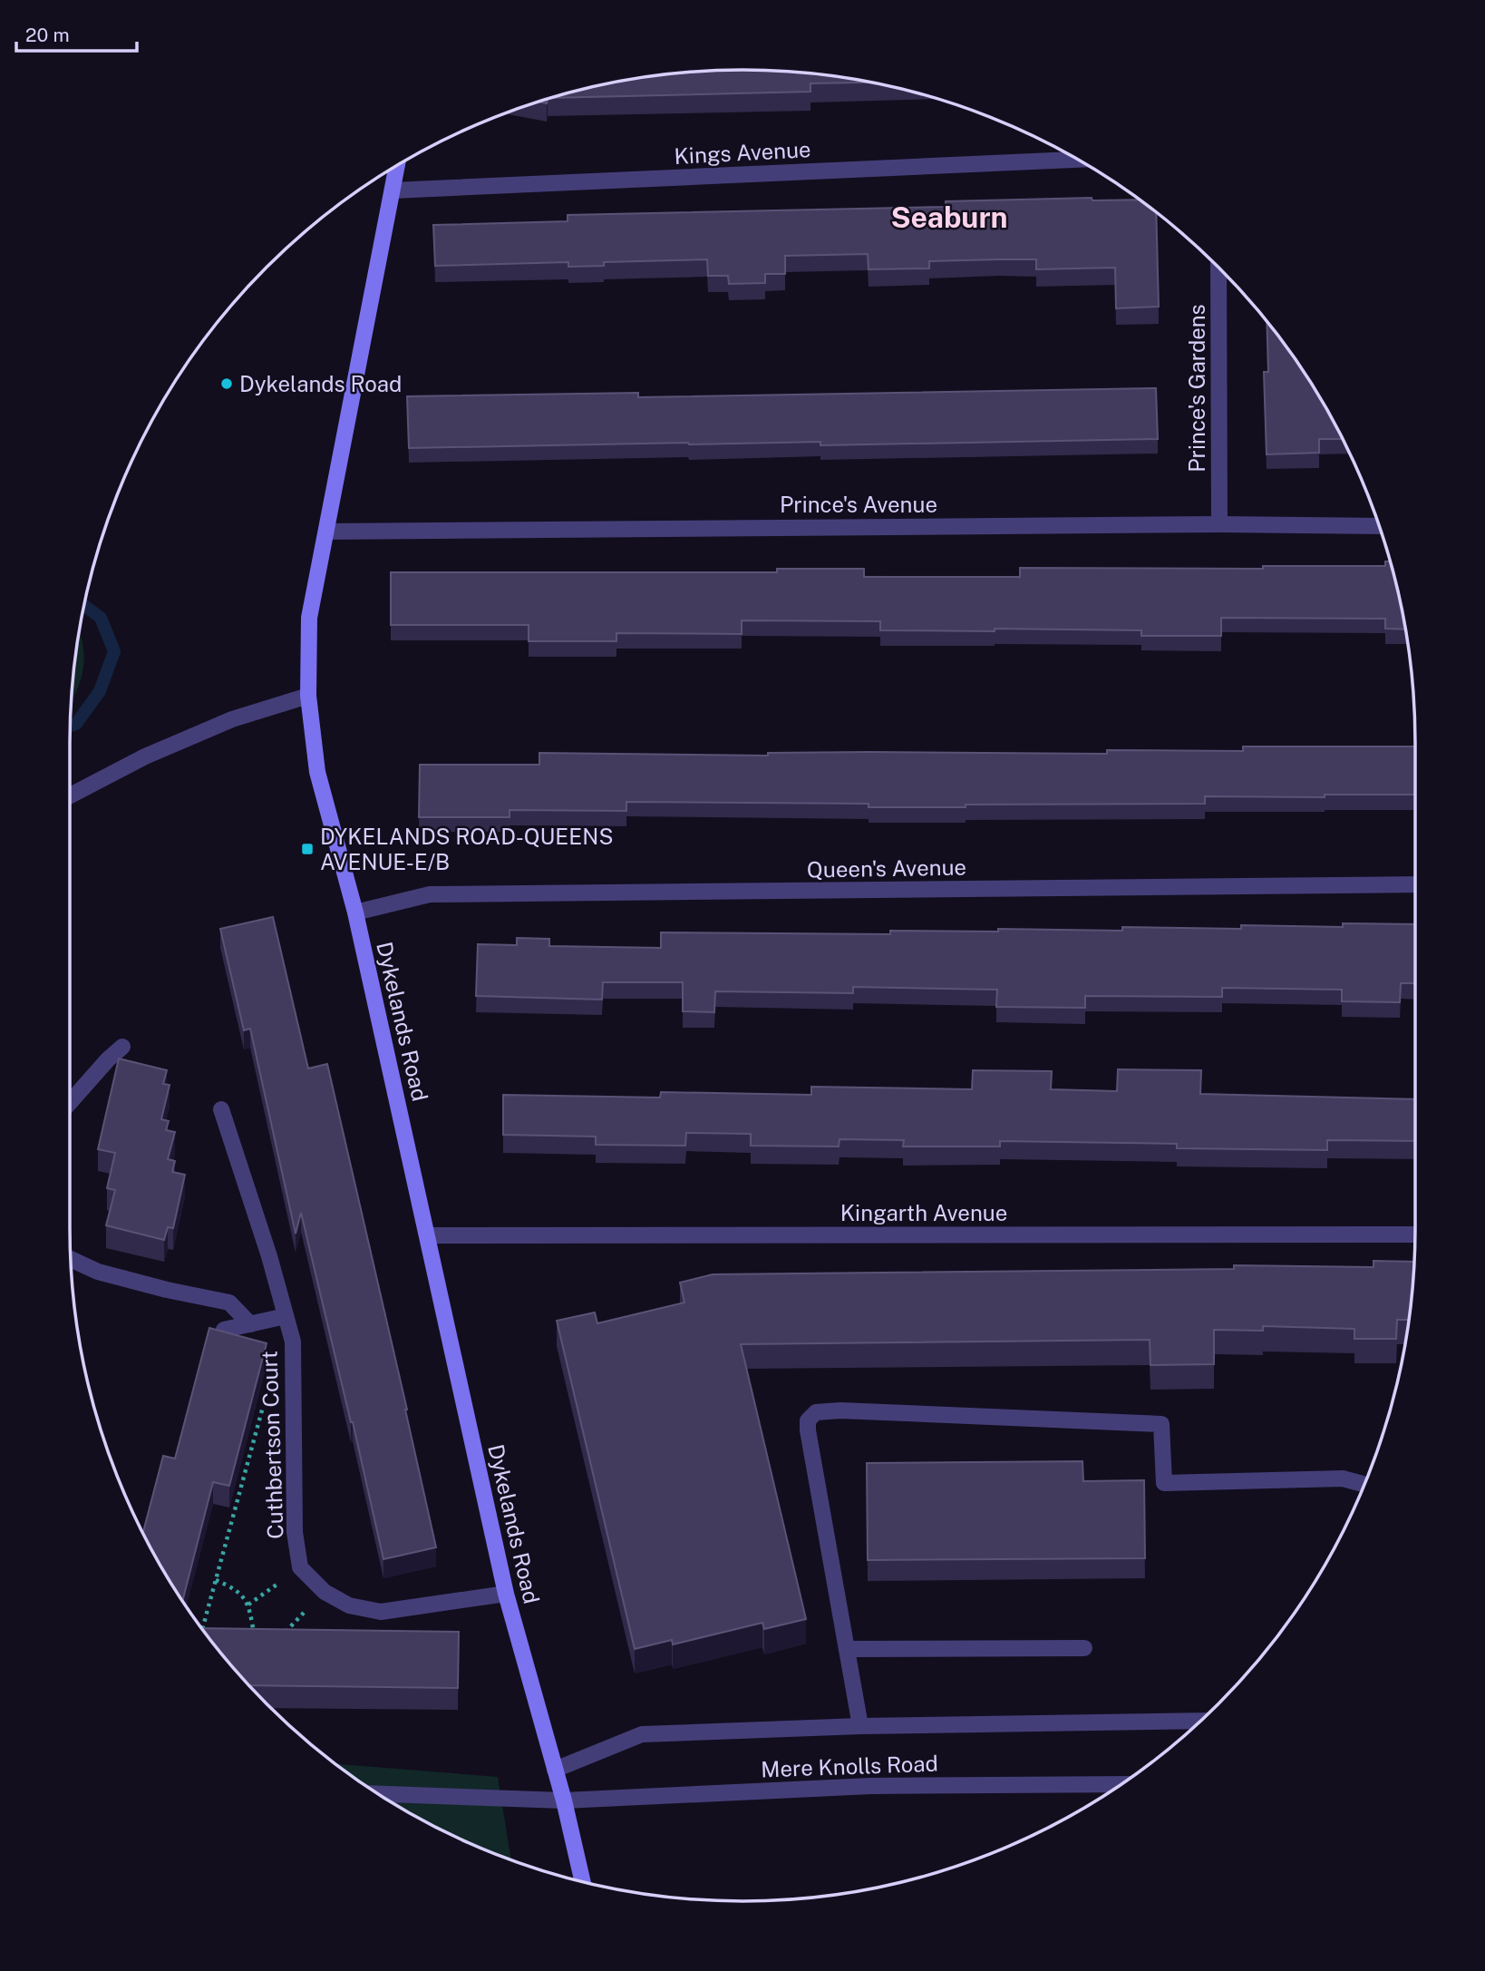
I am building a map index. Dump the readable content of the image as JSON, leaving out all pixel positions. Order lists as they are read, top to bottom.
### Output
{
  "streets": {
    "main road": ["Dykelands Road"],
    "street": [
      "Kings Avenue",
      "Prince's Gardens",
      "Prince's Avenue",
      "Queen's Avenue",
      "Kingarth Avenue",
      "Cuthbertson Court",
      "Mere Knolls Road"
    ]
  },
  "crossings": [
    ["Kings Avenue", "Dykelands Road"],
    ["Prince's Gardens", "Prince's Avenue"],
    ["Prince's Avenue", "Dykelands Road"],
    ["Queen's Avenue", "Dykelands Road"],
    ["Dykelands Road", "Kingarth Avenue"],
    ["Dykelands Road", "Cuthbertson Court"],
    ["Dykelands Road", "Mere Knolls Road"]
  ],
  "districts": ["Seaburn"],
  "places": {
    "other": ["Dykelands Road"],
    "transit": ["DYKELANDS ROAD-QUEENS AVENUE-E/B"]
  },
  "scale_bar": "20 m"
}
